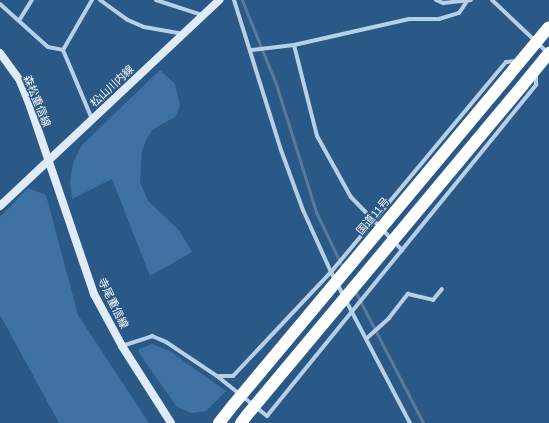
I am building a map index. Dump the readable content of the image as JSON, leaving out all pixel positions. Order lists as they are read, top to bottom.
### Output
{
  "streets": {
    "highway": ["国道11号"],
    "main road": ["松山川内線", "森松重信線", "寺尾重信線"]
  },
  "crossings": [
    ["松山川内線", "森松重信線"],
    ["松山川内線", "寺尾重信線"],
    ["森松重信線", "寺尾重信線"]
  ]
}
